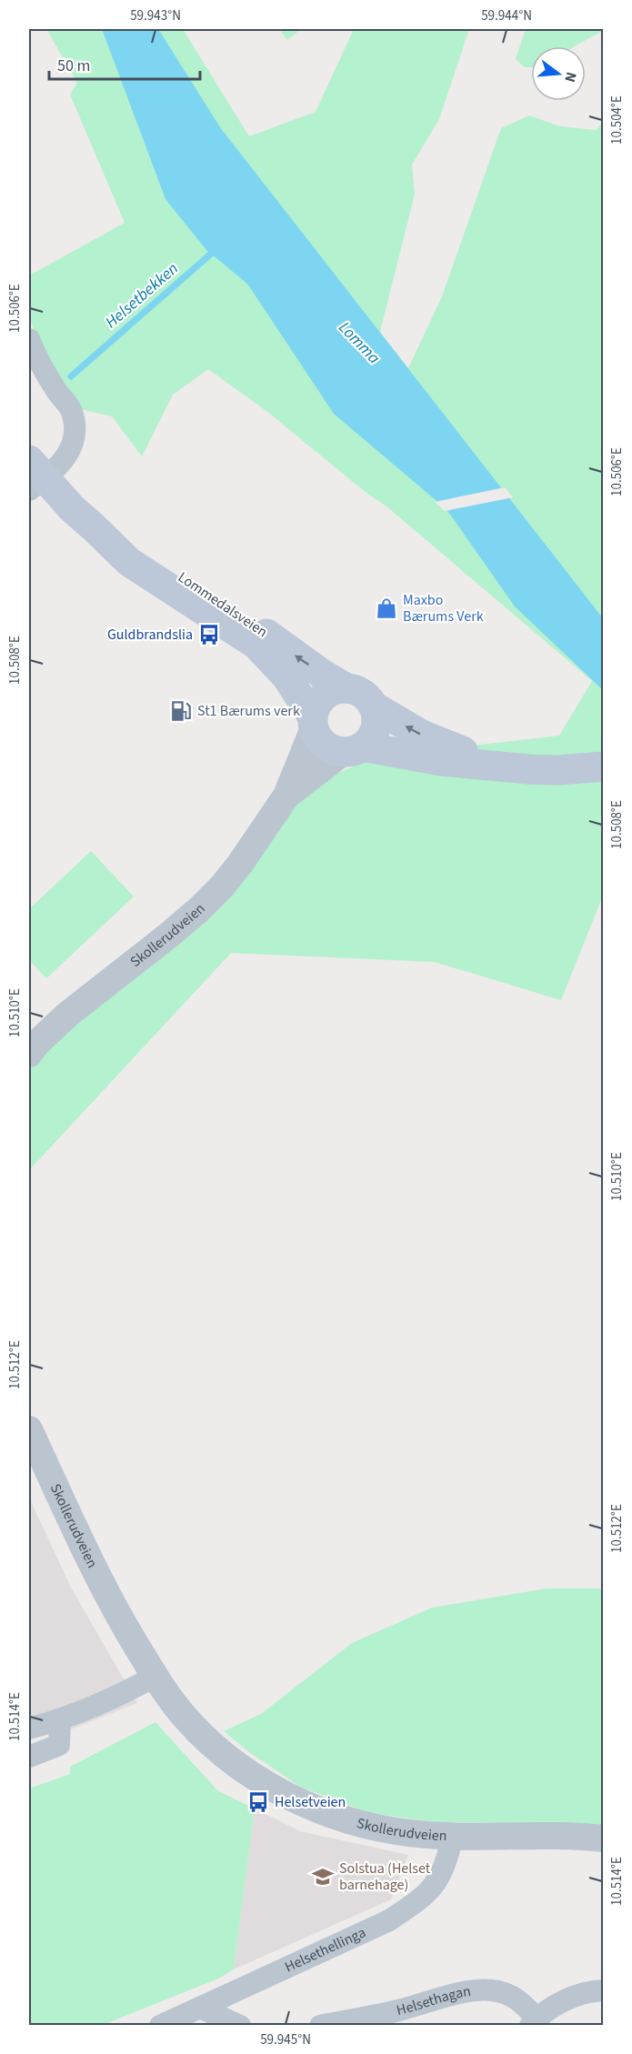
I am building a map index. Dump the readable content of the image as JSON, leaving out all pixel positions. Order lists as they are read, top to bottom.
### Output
{
  "streets": {
    "main road": ["Lommedalsveien"],
    "street": ["Skollerudveien", "Helsethellinga", "Helsethagan"]
  },
  "crossings": [
    ["Lommedalsveien", "Skollerudveien"],
    ["Skollerudveien", "Helsethellinga"]
  ],
  "one_way": ["Lommedalsveien"],
  "water": ["Helsetbekken", "Lomma"],
  "places": {
    "shop": ["Maxbo Bærums Verk"],
    "bus stop": ["Guldbrandslia", "Helsetveien"],
    "fuel station": ["St1 Bærums verk"],
    "school or university": ["Solstua (Helset barnehage)"]
  },
  "scale_bar": "50 m",
  "north": "right",
  "coordinates": [
    "59.943°N",
    "59.944°N",
    "10.504°E",
    "10.506°E",
    "10.508°E",
    "10.510°E",
    "10.512°E",
    "10.514°E",
    "59.945°N"
  ]
}
